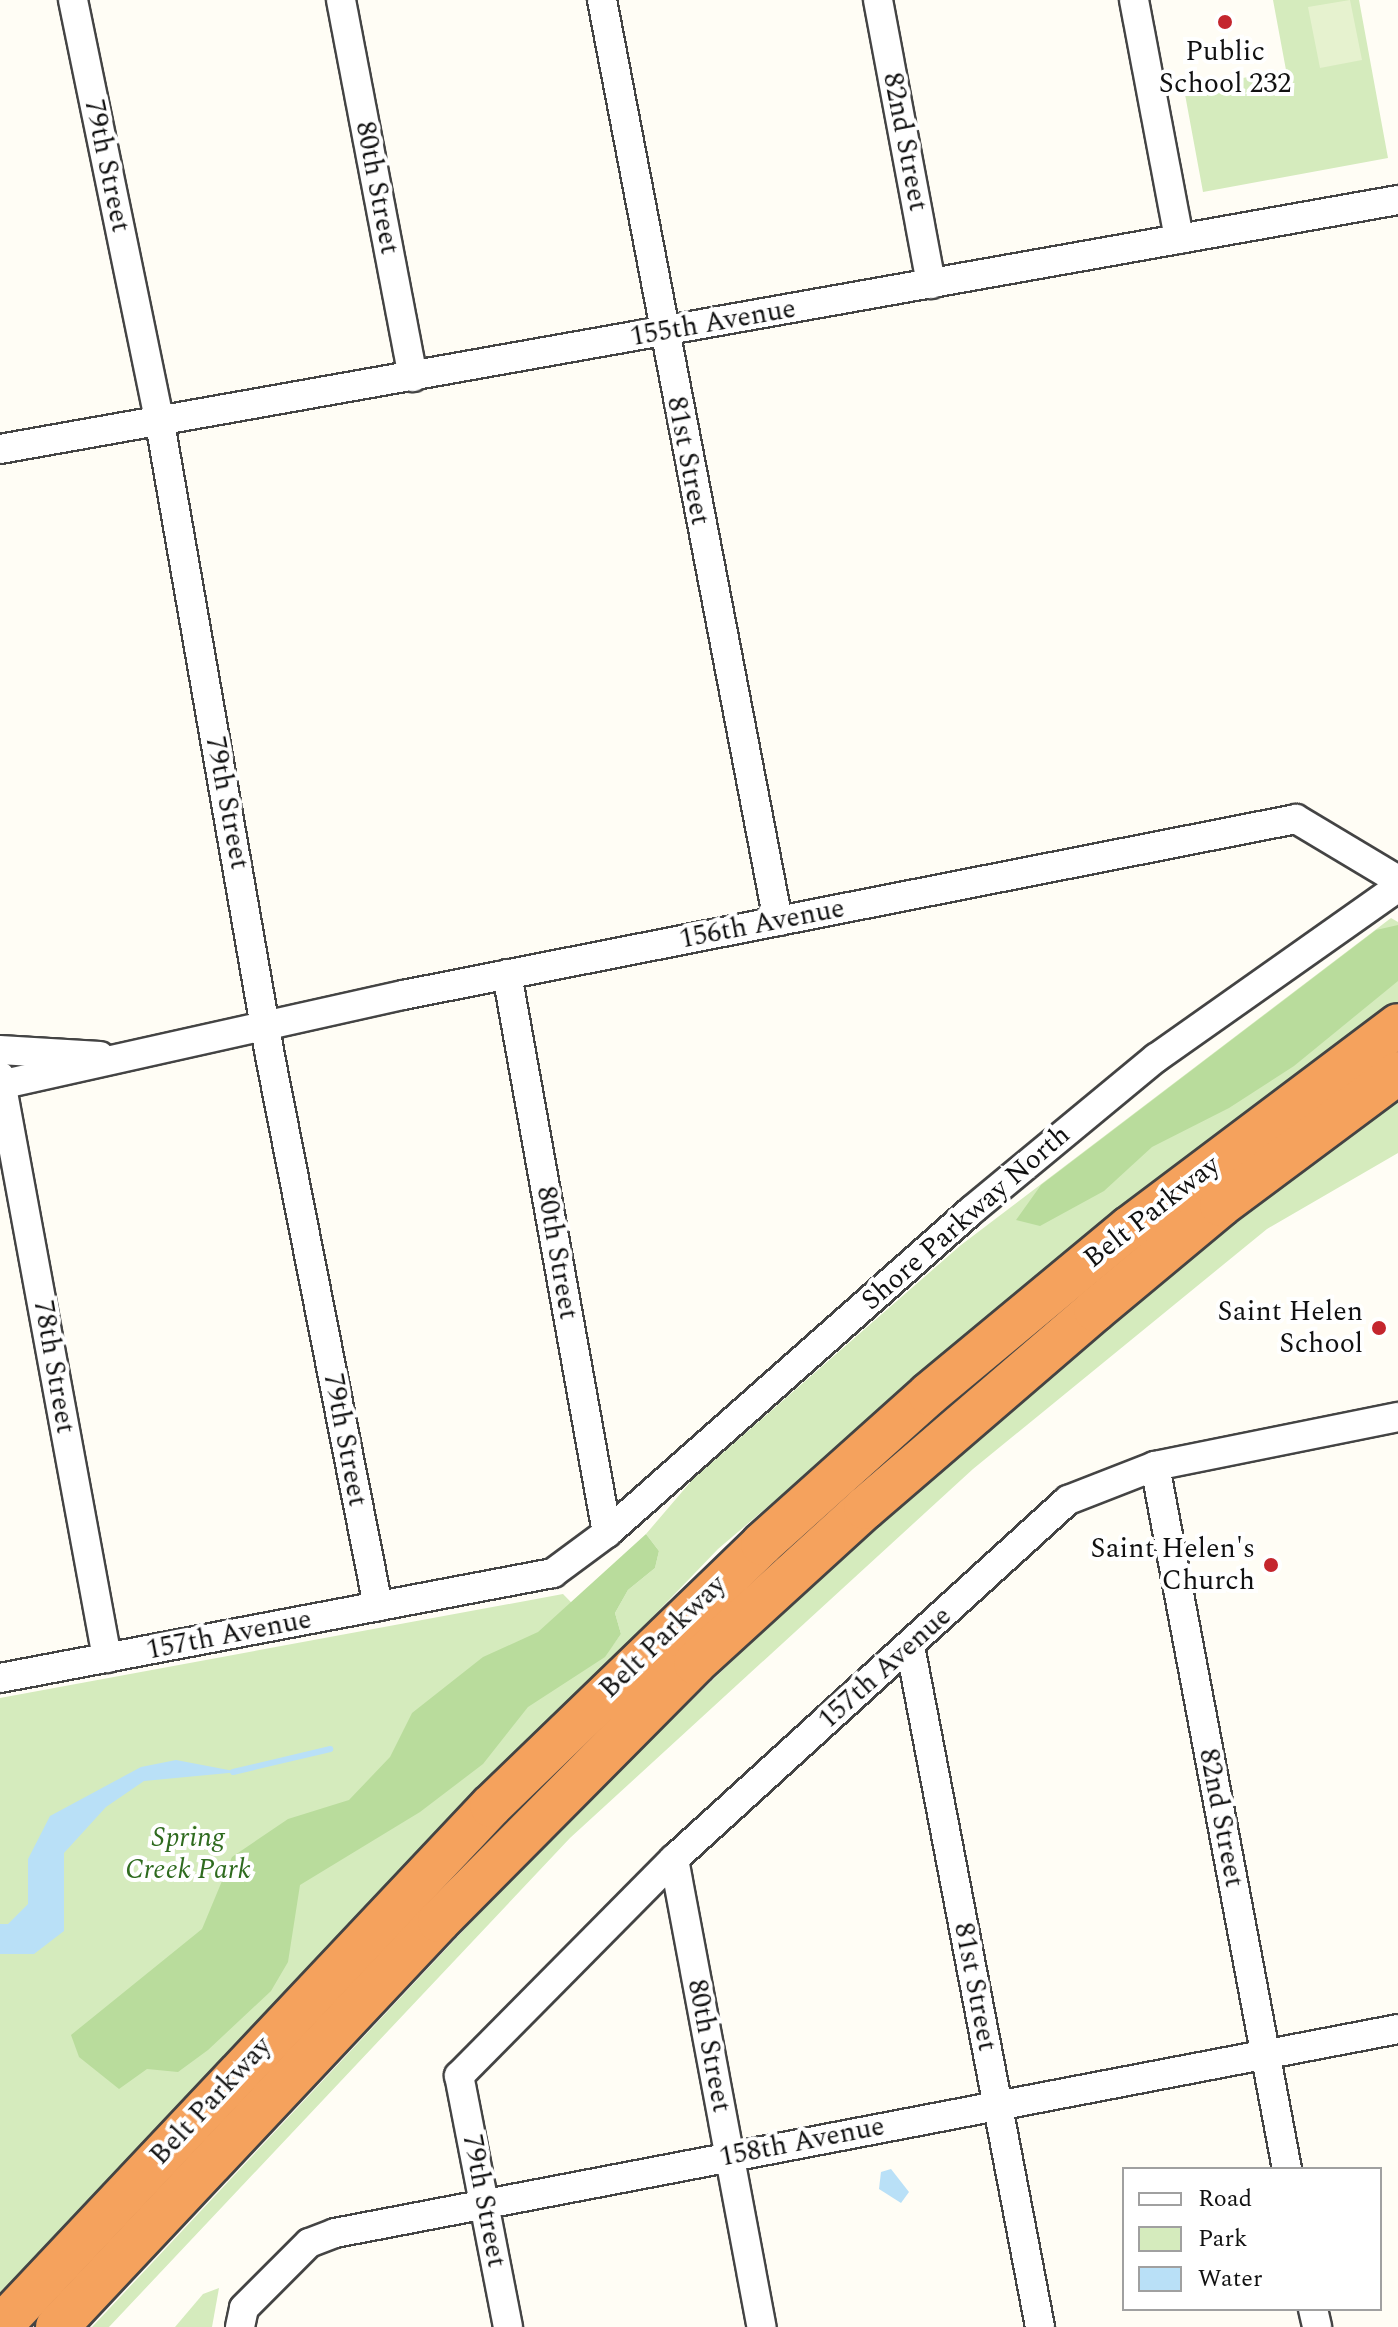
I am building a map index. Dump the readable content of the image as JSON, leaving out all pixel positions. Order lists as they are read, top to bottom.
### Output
{
  "streets": {
    "highway": ["Belt Parkway"],
    "street": [
      "82nd Street",
      "79th Street",
      "80th Street",
      "155th Avenue",
      "81st Street",
      "156th Avenue",
      "Shore Parkway North",
      "78th Street",
      "157th Avenue",
      "158th Avenue"
    ]
  },
  "crossings": [
    ["82nd Street", "155th Avenue"],
    ["82nd Street", "157th Avenue"],
    ["82nd Street", "158th Avenue"],
    ["79th Street", "155th Avenue"],
    ["79th Street", "156th Avenue"],
    ["79th Street", "157th Avenue"],
    ["79th Street", "158th Avenue"],
    ["80th Street", "155th Avenue"],
    ["80th Street", "156th Avenue"],
    ["80th Street", "Shore Parkway North"],
    ["80th Street", "157th Avenue"],
    ["80th Street", "158th Avenue"],
    ["155th Avenue", "81st Street"],
    ["81st Street", "156th Avenue"],
    ["81st Street", "157th Avenue"],
    ["81st Street", "158th Avenue"],
    ["156th Avenue", "78th Street"],
    ["Shore Parkway North", "157th Avenue"],
    ["78th Street", "157th Avenue"]
  ],
  "parks": ["Spring Creek Park"],
  "places": ["Public School 232", "Saint Helen School", "Saint Helen's Church"],
  "legend": ["Road", "Park", "Water"]
}
